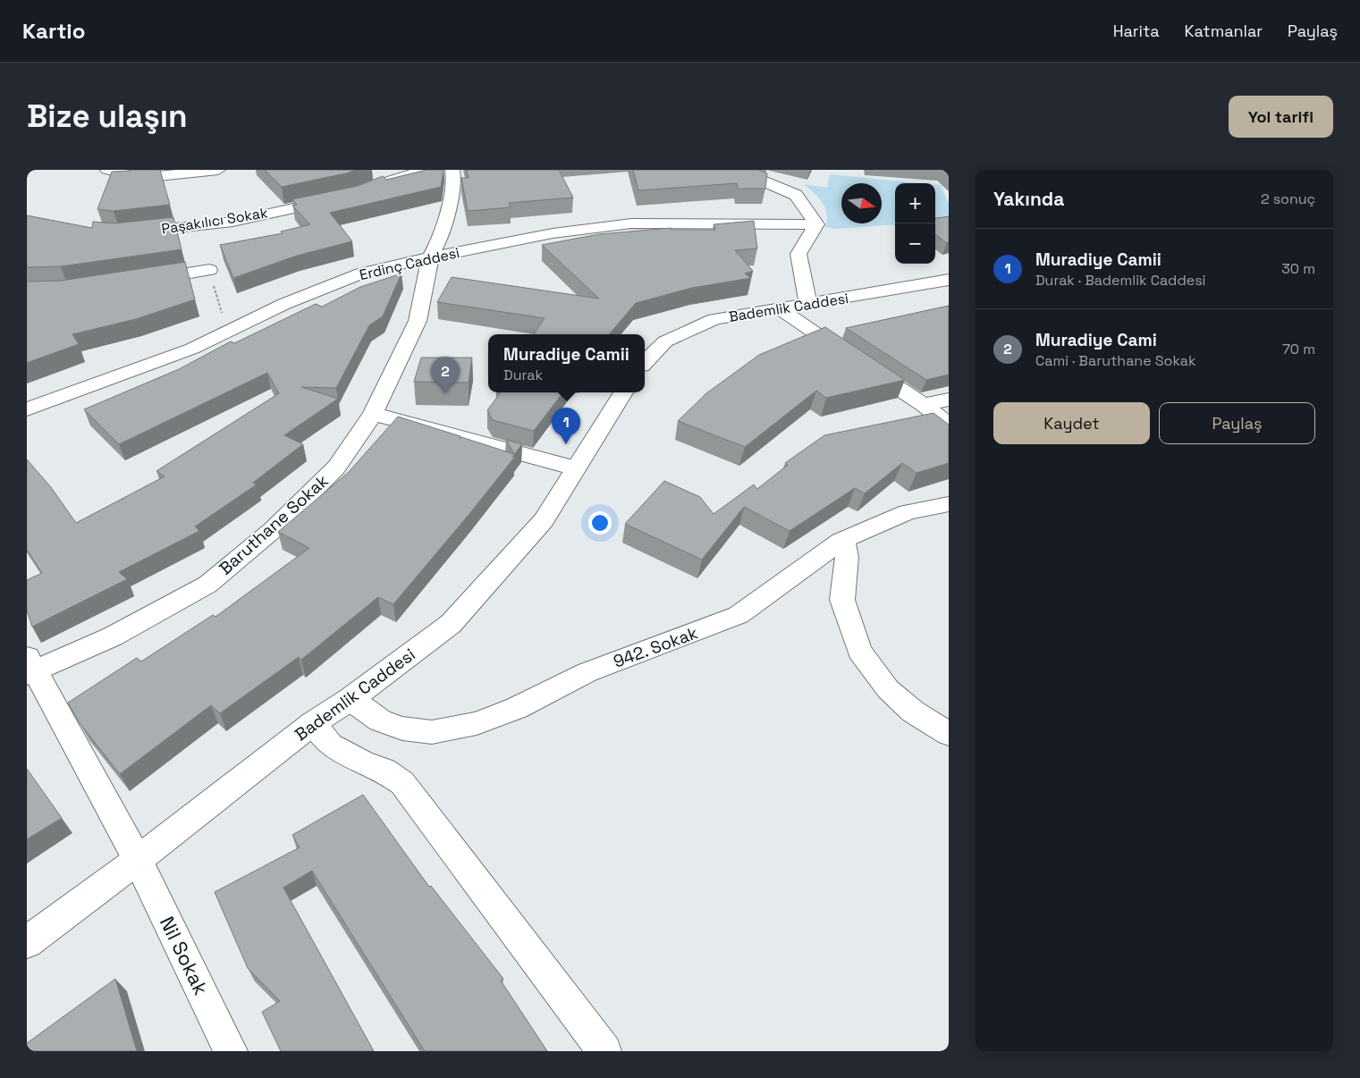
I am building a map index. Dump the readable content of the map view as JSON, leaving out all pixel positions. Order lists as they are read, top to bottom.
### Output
{
  "streets": {
    "street": [
      "Paşakılıcı Sokak",
      "Erdinç Caddesi",
      "Bademlik Caddesi",
      "Baruthane Sokak",
      "942. Sokak",
      "Nil Sokak"
    ]
  },
  "crossings": [
    ["Erdinç Caddesi", "Baruthane Sokak"],
    ["Bademlik Caddesi", "942. Sokak"],
    ["Bademlik Caddesi", "Nil Sokak"],
    ["Baruthane Sokak", "Nil Sokak"]
  ],
  "north": "right",
  "page": {
    "header": "Kartio",
    "nav": ["Harita", "Katmanlar", "Paylaş"],
    "buttons": [
      "Yol tarifi",
      ["Kaydet", "Paylaş"]
    ],
    "title": "Bize ulaşın",
    "heading": ["Yakında", "2 sonuç"],
    "map_buttons": ["+", "−"],
    "list": [
      {
        "mark": "1",
        "name": "Muradiye Camii",
        "note": "Durak · Bademlik Caddesi",
        "value": "30 m"
      },
      {
        "mark": "2",
        "name": "Muradiye Cami",
        "note": "Cami · Baruthane Sokak",
        "value": "70 m"
      }
    ],
    "popup": ["Muradiye Camii", "Durak"],
    "pins": ["2", "1"]
  }
}
